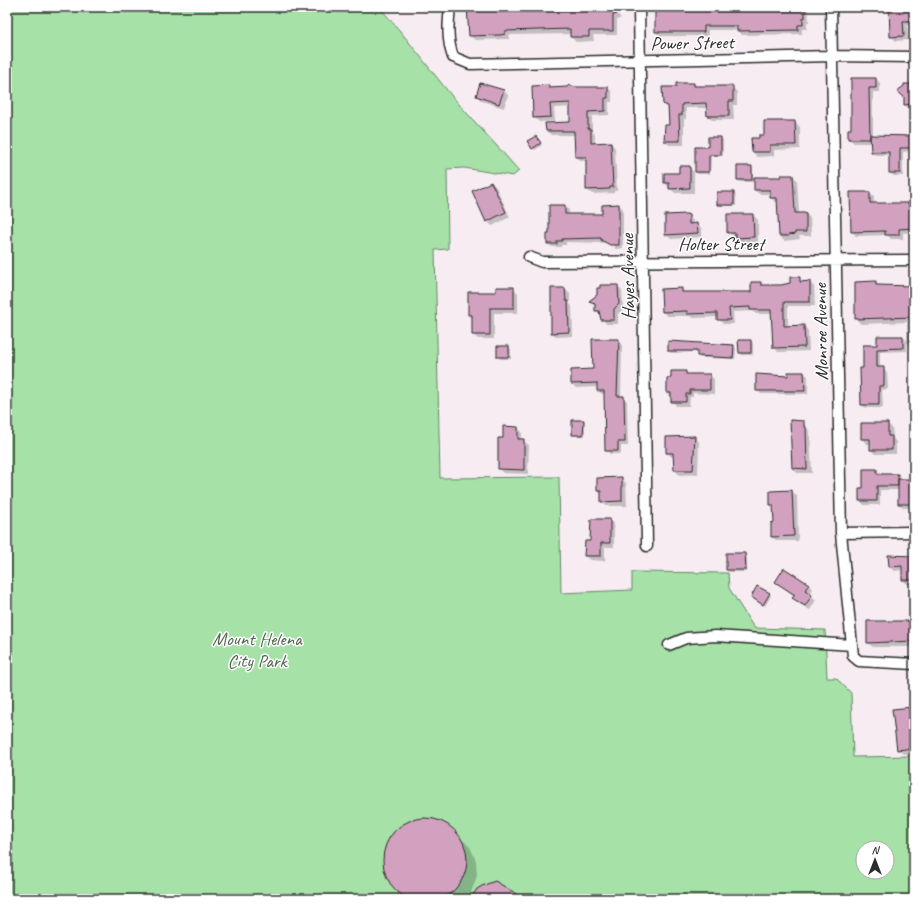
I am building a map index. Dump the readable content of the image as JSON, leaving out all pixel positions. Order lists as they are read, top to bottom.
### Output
{
  "streets": {
    "street": [
      "Power Street",
      "Holter Street",
      "Hayes Avenue",
      "Monroe Avenue"
    ]
  },
  "crossings": [
    ["Power Street", "Hayes Avenue"],
    ["Power Street", "Monroe Avenue"],
    ["Holter Street", "Hayes Avenue"],
    ["Holter Street", "Monroe Avenue"]
  ],
  "parks": ["Mount Helena City Park"],
  "north": "top"
}
